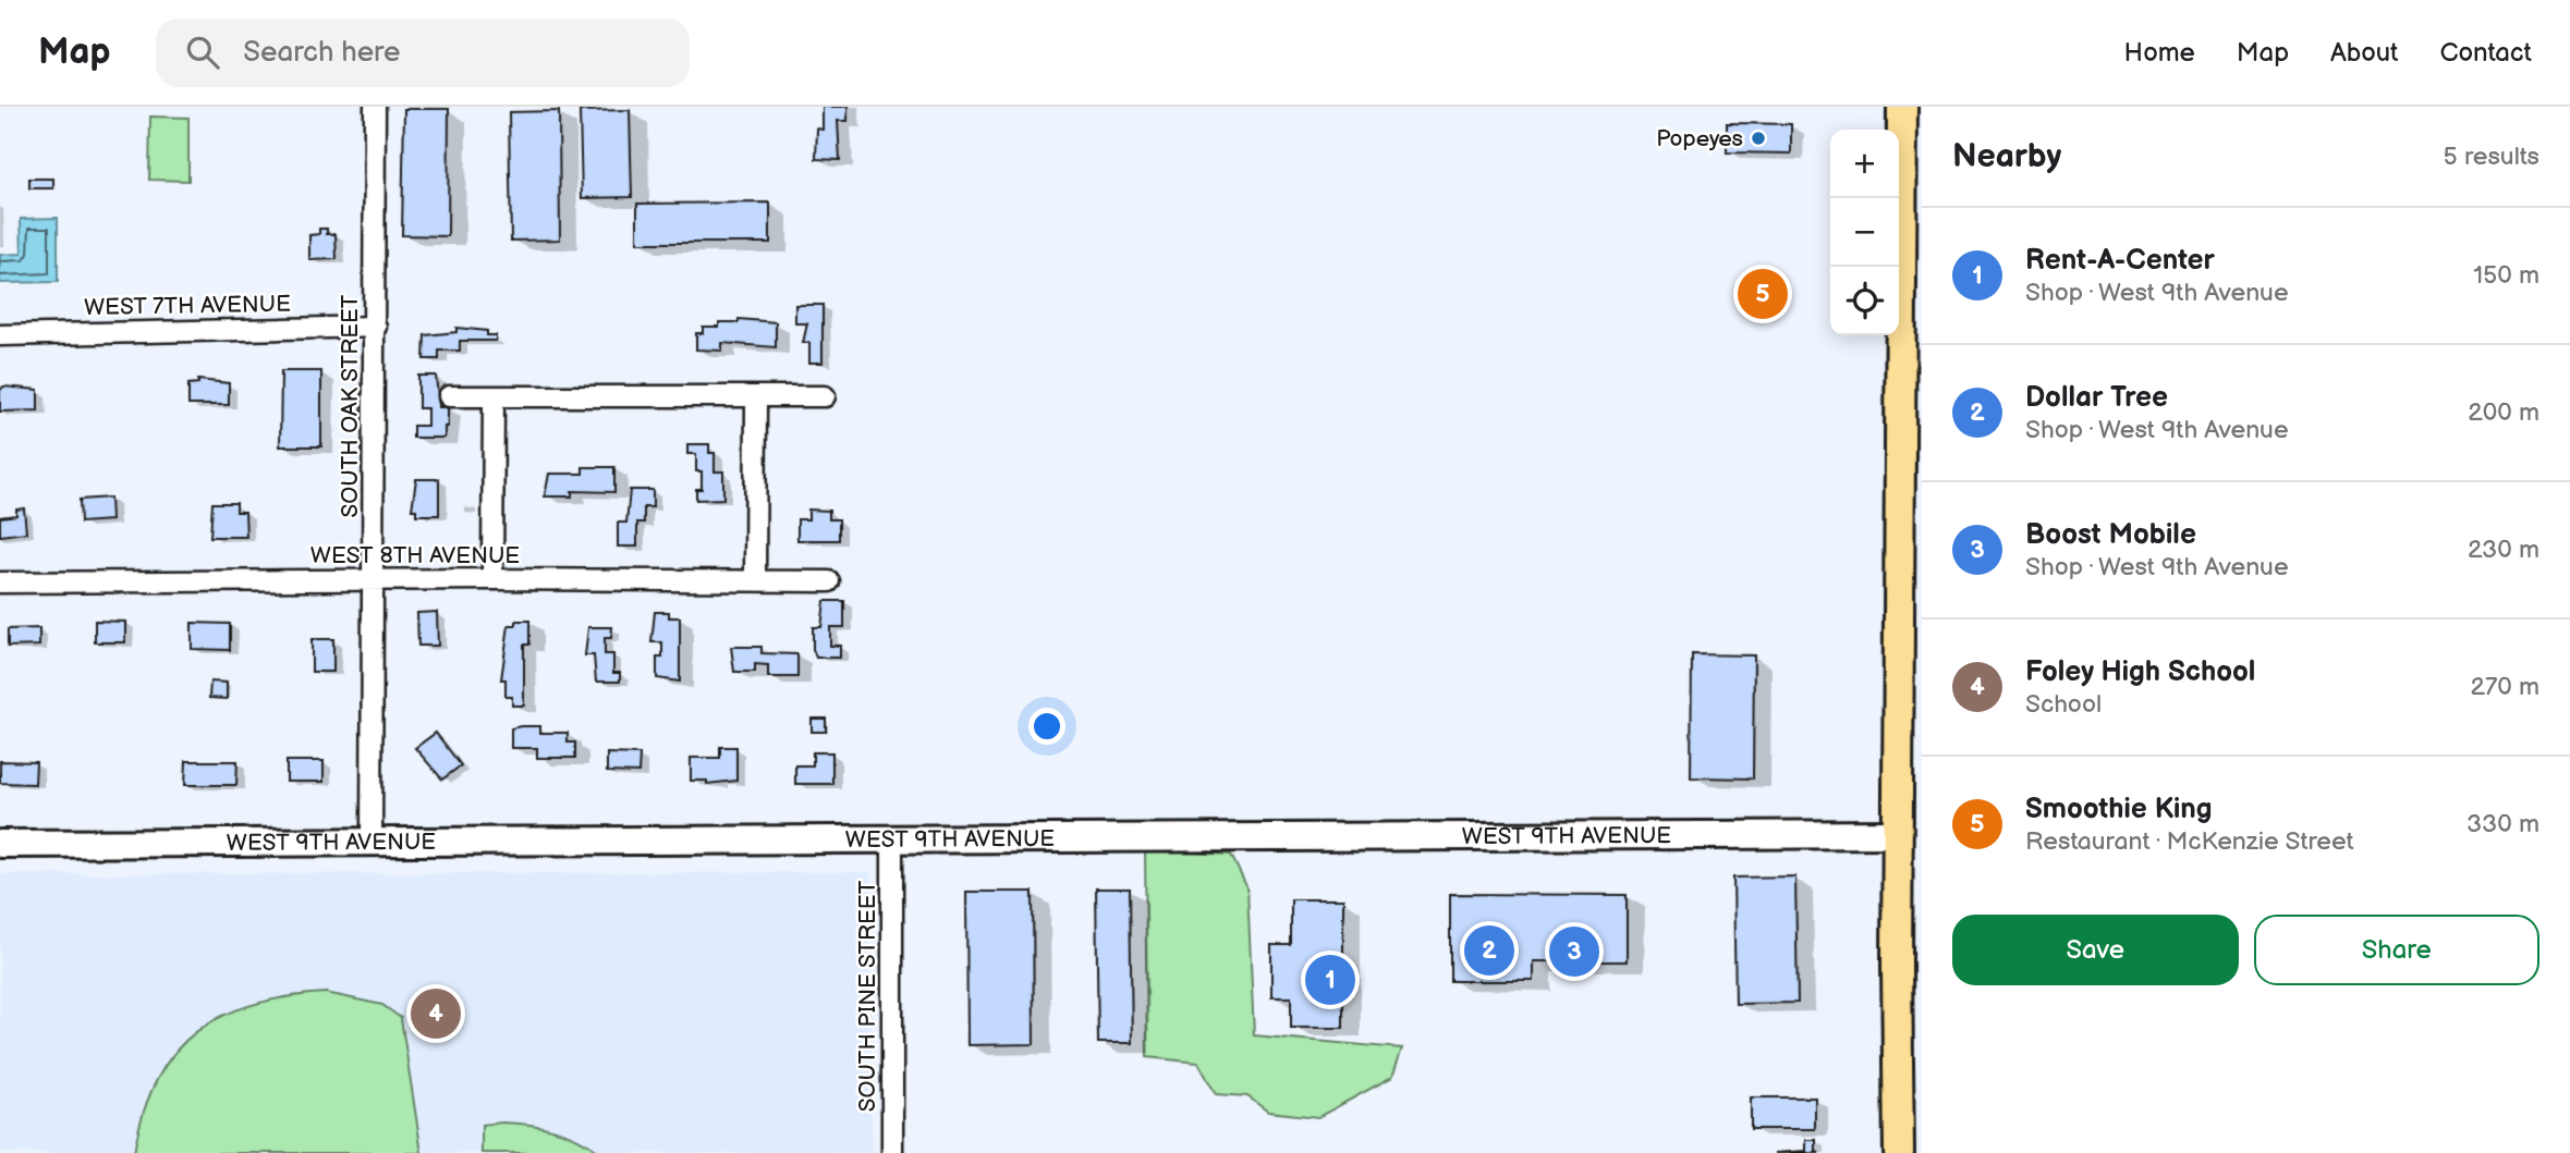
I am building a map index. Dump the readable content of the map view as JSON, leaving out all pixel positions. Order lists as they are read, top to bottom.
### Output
{
  "streets": {
    "street": [
      "WEST 7TH AVENUE",
      "SOUTH OAK STREET",
      "WEST 8TH AVENUE",
      "WEST 9TH AVENUE",
      "SOUTH PINE STREET"
    ]
  },
  "crossings": [
    ["WEST 7TH AVENUE", "SOUTH OAK STREET"],
    ["SOUTH OAK STREET", "WEST 8TH AVENUE"],
    ["SOUTH OAK STREET", "WEST 9TH AVENUE"],
    ["WEST 9TH AVENUE", "SOUTH PINE STREET"]
  ],
  "places": ["Popeyes"],
  "page": {
    "header": "Map",
    "search": "Search here",
    "nav": [
      "Home",
      "Map",
      "About",
      "Contact"
    ],
    "heading": ["Nearby", "5 results"],
    "map_buttons": ["+", "−"],
    "list": [
      {
        "mark": "1",
        "name": "Rent-A-Center",
        "note": "Shop · West 9th Avenue",
        "value": "150 m"
      },
      {
        "mark": "2",
        "name": "Dollar Tree",
        "note": "Shop · West 9th Avenue",
        "value": "200 m"
      },
      {
        "mark": "3",
        "name": "Boost Mobile",
        "note": "Shop · West 9th Avenue",
        "value": "230 m"
      },
      {
        "mark": "4",
        "name": "Foley High School",
        "note": "School",
        "value": "270 m"
      },
      {
        "mark": "5",
        "name": "Smoothie King",
        "note": "Restaurant · McKenzie Street",
        "value": "330 m"
      }
    ],
    "pins": [
      "5",
      "2",
      "3",
      "1",
      "4"
    ],
    "buttons": ["Save", "Share"]
  }
}
